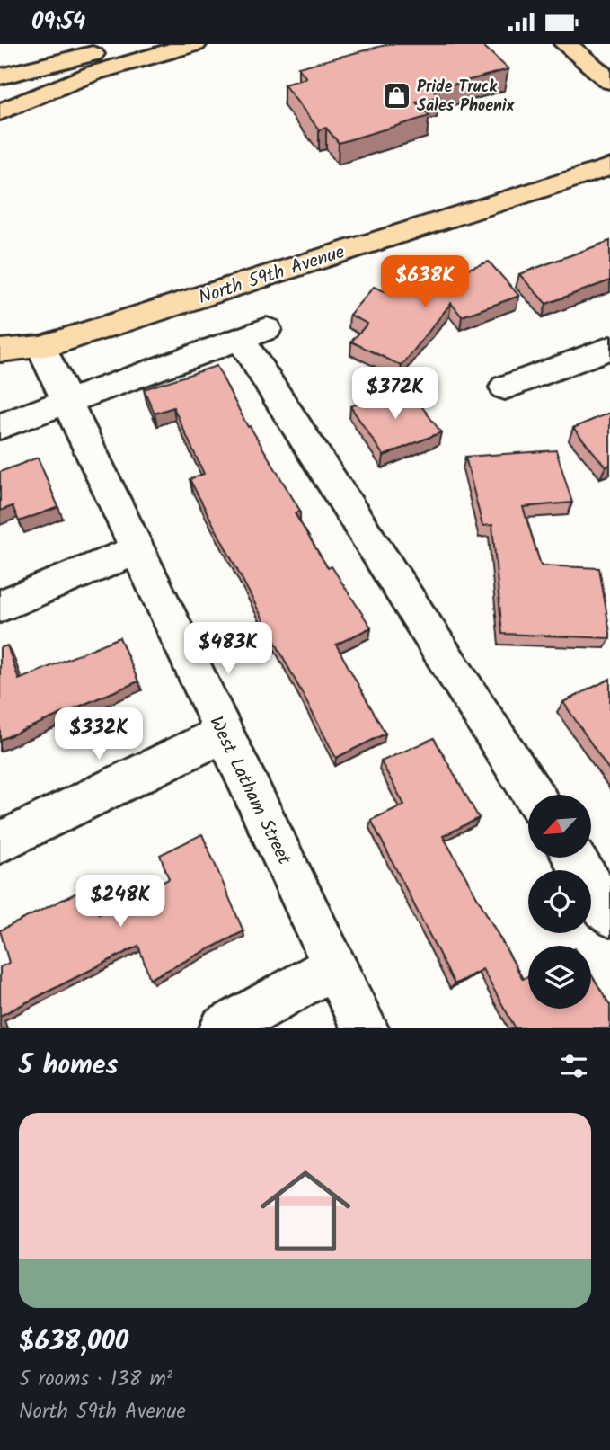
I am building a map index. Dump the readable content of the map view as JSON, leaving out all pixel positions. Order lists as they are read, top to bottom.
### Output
{
  "streets": {
    "main road": ["North 59th Avenue"],
    "street": ["West Latham Street"]
  },
  "crossings": [
    ["North 59th Avenue", "West Latham Street"]
  ],
  "places": {
    "shop": ["Pride Truck Sales Phoenix"]
  },
  "north": "bottom left",
  "page": {
    "status": "09:54",
    "price": [
      "$638K",
      "$372K",
      "$483K",
      "$332K",
      "$248K"
    ],
    "heading": "5 homes",
    "list": [
      {
        "name": "$638,000",
        "note": "5 rooms · 138 m² · North 59th Avenue"
      }
    ]
  }
}
